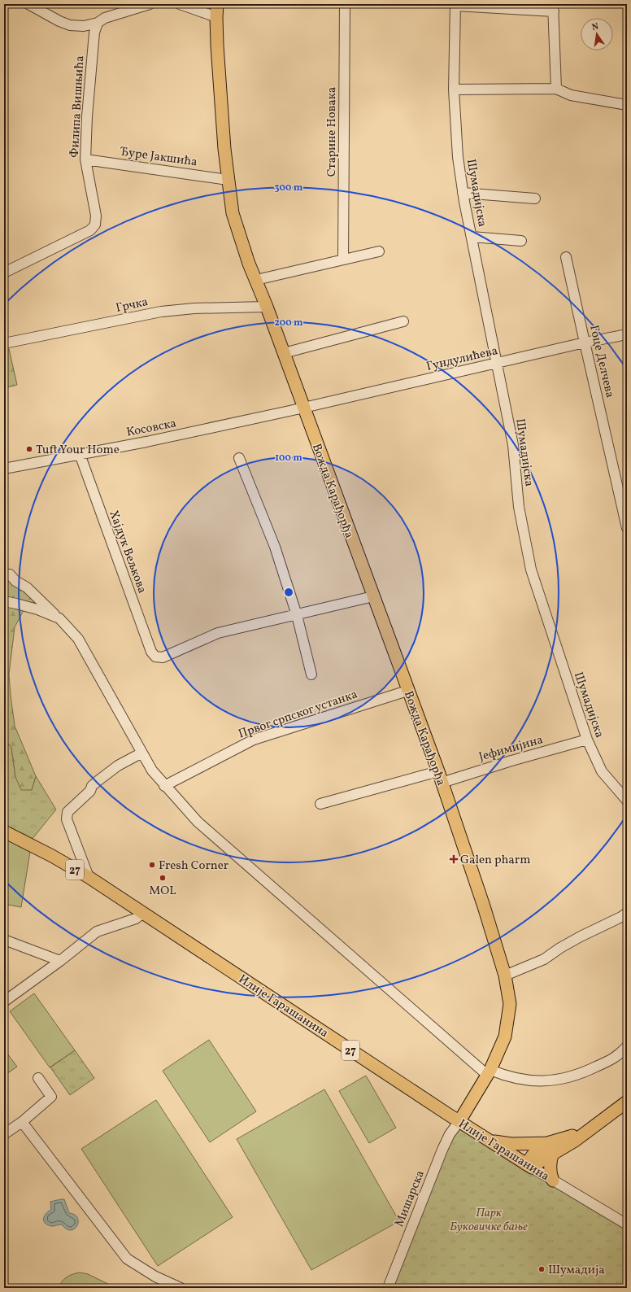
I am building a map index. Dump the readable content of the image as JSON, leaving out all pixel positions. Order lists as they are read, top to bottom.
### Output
{
  "streets": {
    "main road": ["Вожда Карађорђа", "27", "Илије Гарашанина"],
    "street": [
      "Филипа Вишњића",
      "Старине Новака",
      "Ђуре Јакшића",
      "Шумадијска",
      "Грчка",
      "Гундулићева",
      "Гоце Делчева",
      "Косовска",
      "Хајдук Вељкова",
      "Првог српског устанка",
      "Јефимијина",
      "Мишарска"
    ]
  },
  "crossings": [
    ["Филипа Вишњића", "Ђуре Јакшића"],
    ["Ђуре Јакшића", "Вожда Карађорђа"],
    ["Шумадијска", "Гундулићева"],
    ["Шумадијска", "Јефимијина"],
    ["Грчка", "Вожда Карађорђа"],
    ["Гундулићева", "Гоце Делчева"],
    ["Гундулићева", "Косовска"],
    ["Гундулићева", "Вожда Карађорђа"],
    ["Косовска", "Вожда Карађорђа"],
    ["Косовска", "Хајдук Вељкова"],
    ["Вожда Карађорђа", "Првог српског устанка"],
    ["Вожда Карађорђа", "Јефимијина"],
    ["Вожда Карађорђа", "Илије Гарашанина"],
    ["Вожда Карађорђа", "Мишарска"],
    ["27", "Илије Гарашанина"],
    ["Илије Гарашанина", "Мишарска"]
  ],
  "parks": ["Парк Буковичке бање"],
  "places": {
    "other": [
      "Tuft Your Home",
      "Fresh Corner",
      "MOL",
      "Шумадија"
    ],
    "health": ["Galen pharm"]
  },
  "north": "top",
  "rings": ["300 m", "200 m", "100 m"]
}
